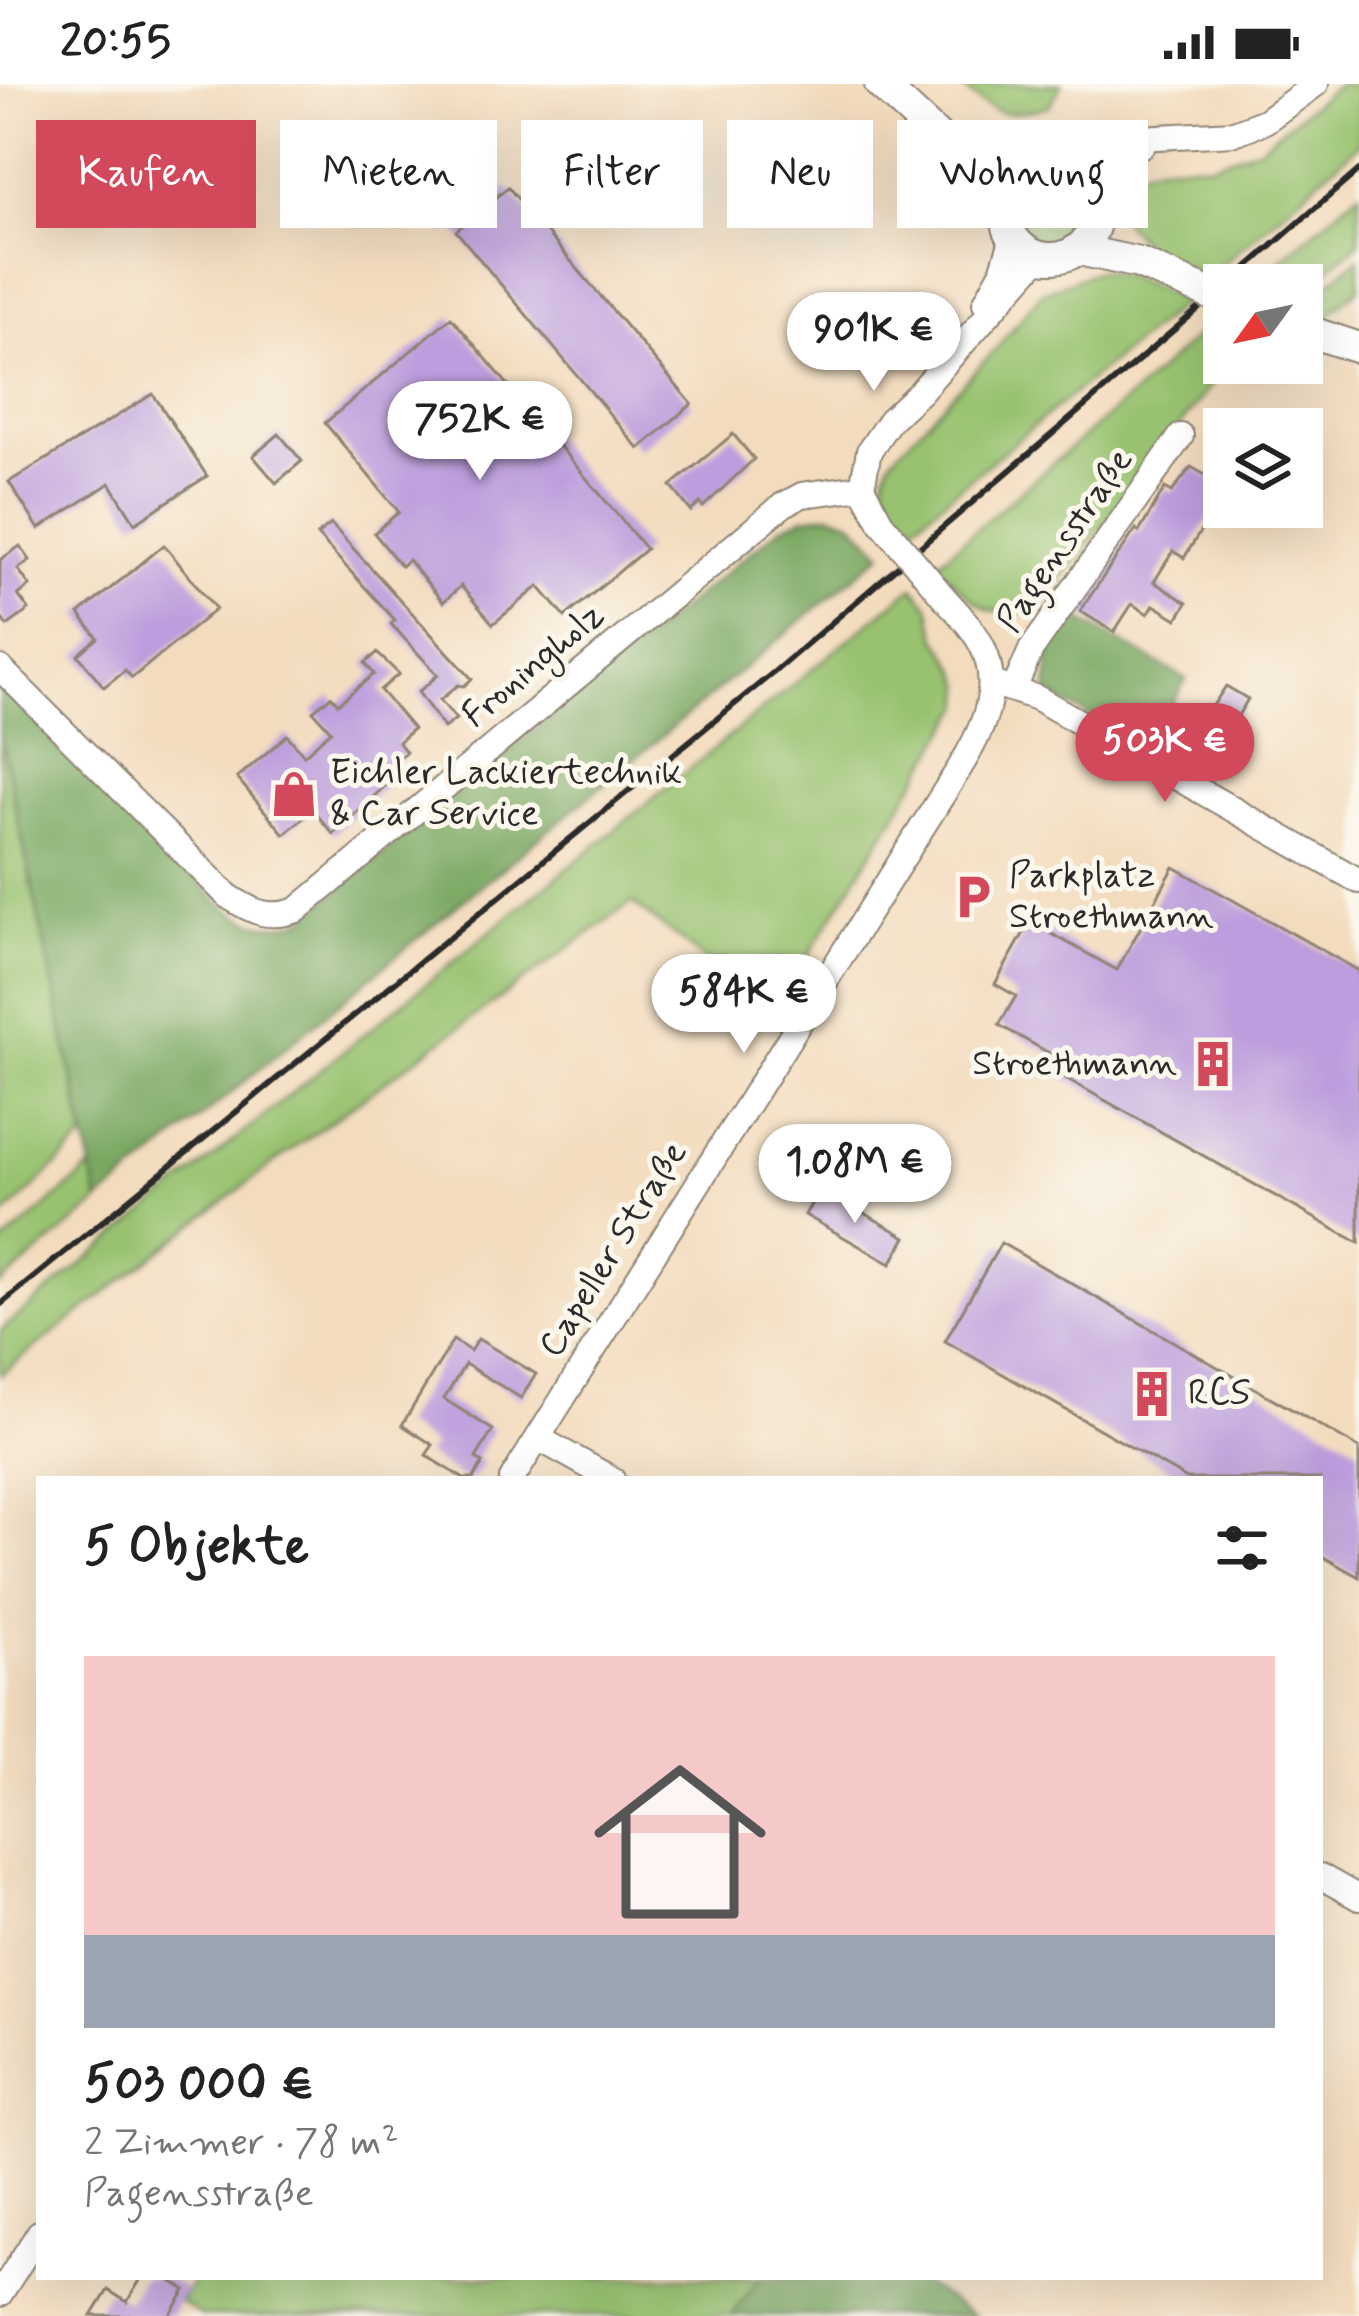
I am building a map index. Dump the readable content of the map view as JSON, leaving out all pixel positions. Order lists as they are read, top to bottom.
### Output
{
  "streets": {
    "street": ["Pagensstraße", "Froningholz", "Capeller Straße"]
  },
  "crossings": [
    ["Pagensstraße", "Capeller Straße"]
  ],
  "places": {
    "shop": ["Eichler Lackiertechnik & Car Service"],
    "parking": ["Parkplatz Stroethmann"],
    "building": ["Stroethmann", "RCS"]
  },
  "north": "bottom left",
  "page": {
    "status": "20:55",
    "chip": [
      "Kaufen",
      "Mieten",
      "Filter",
      "Neu",
      "Wohnung"
    ],
    "price": [
      "901K €",
      "752K €",
      "503K €",
      "584K €",
      "1.08M €"
    ],
    "heading": "5 Objekte",
    "list": [
      {
        "name": "503 000 €",
        "note": "2 Zimmer · 78 m² · Pagensstraße"
      }
    ]
  }
}
